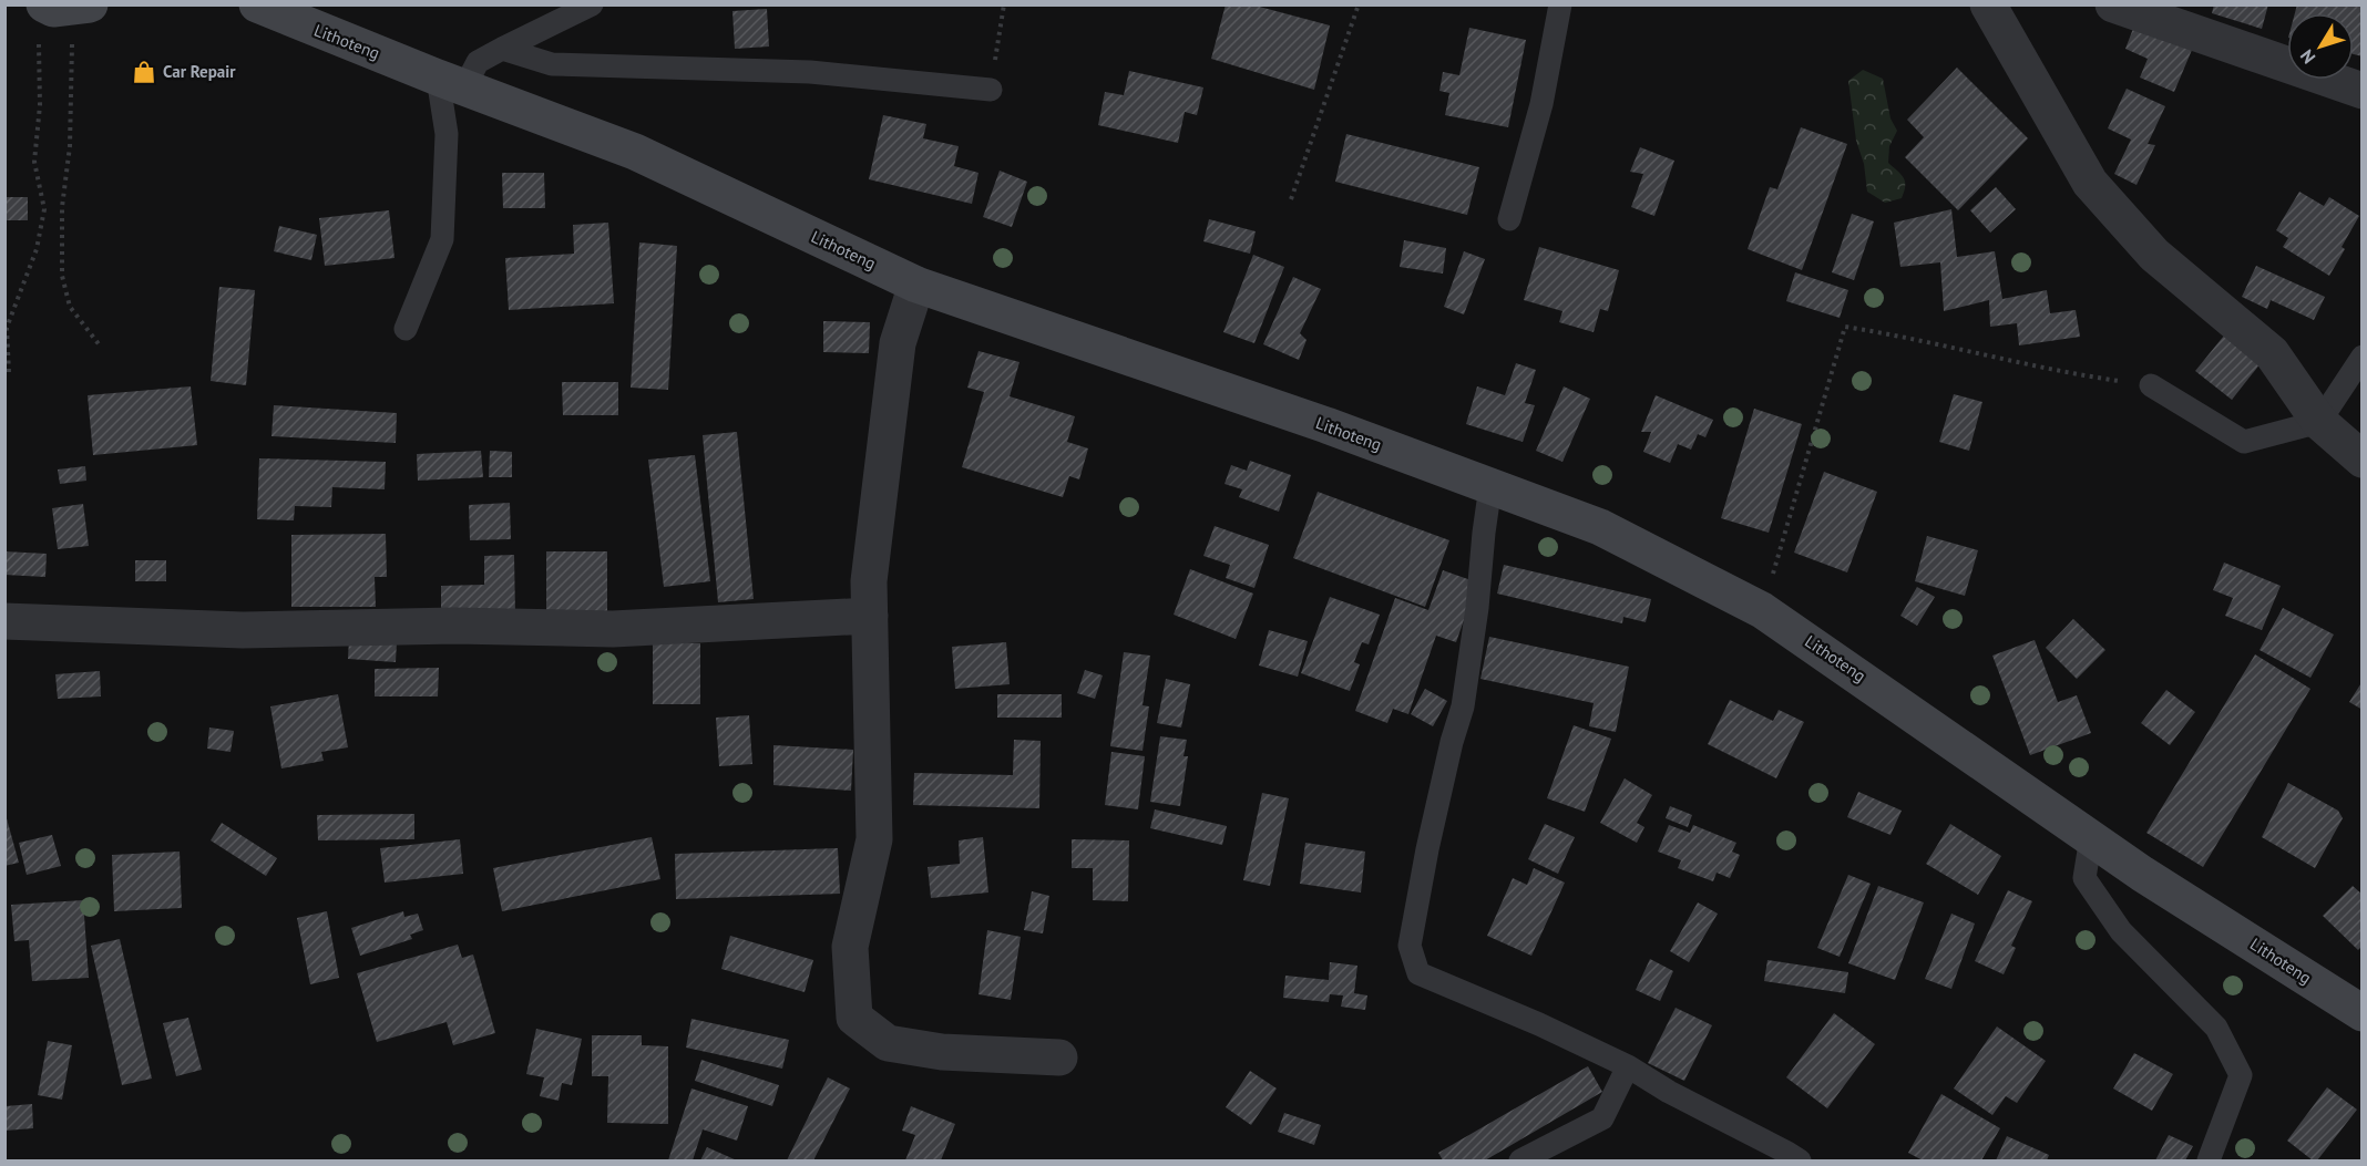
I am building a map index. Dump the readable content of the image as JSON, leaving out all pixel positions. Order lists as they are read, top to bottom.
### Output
{
  "streets": {
    "main road": ["Lithoteng"]
  },
  "places": {
    "shop": ["Car Repair"]
  },
  "north": "bottom left"
}
